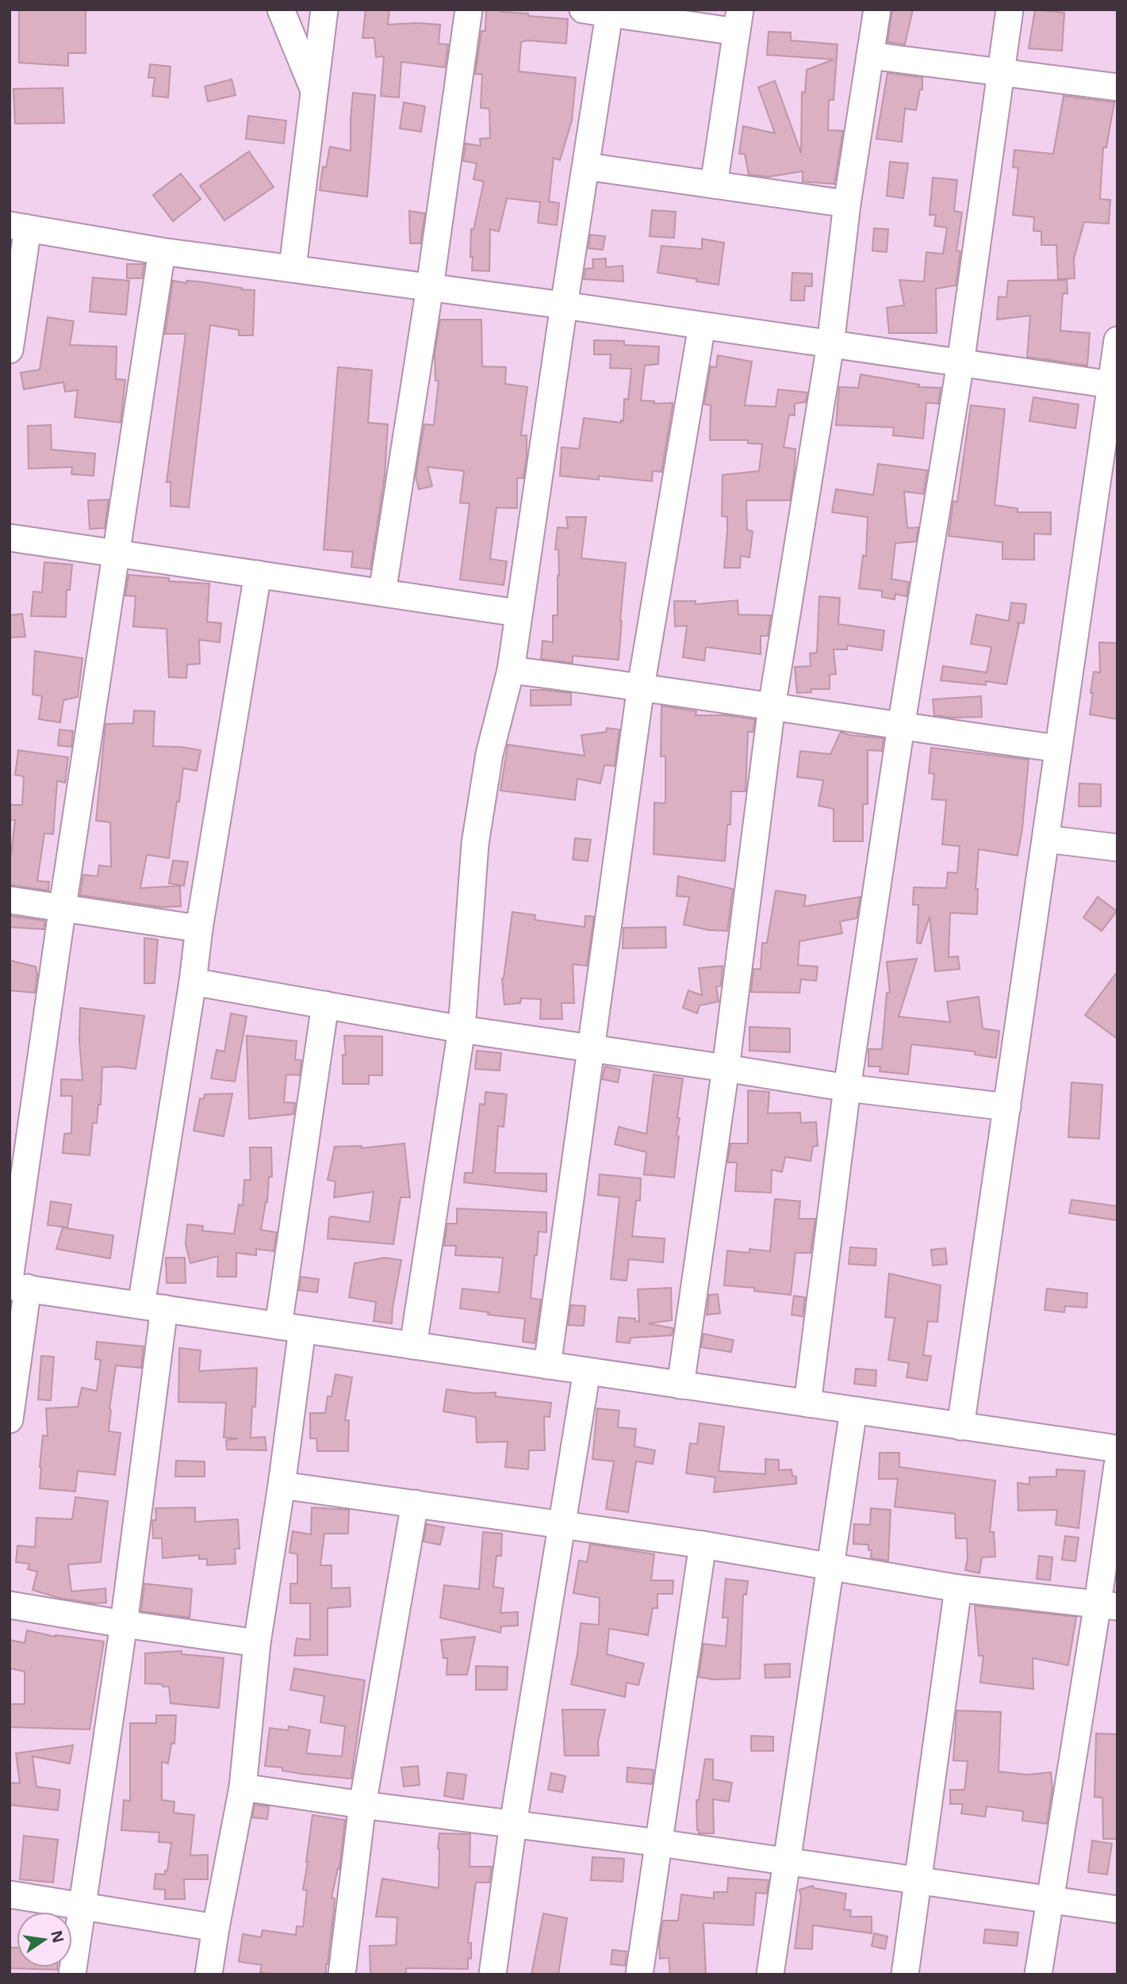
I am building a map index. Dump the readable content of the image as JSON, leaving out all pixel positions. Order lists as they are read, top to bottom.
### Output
{
  "north": "right"
}
